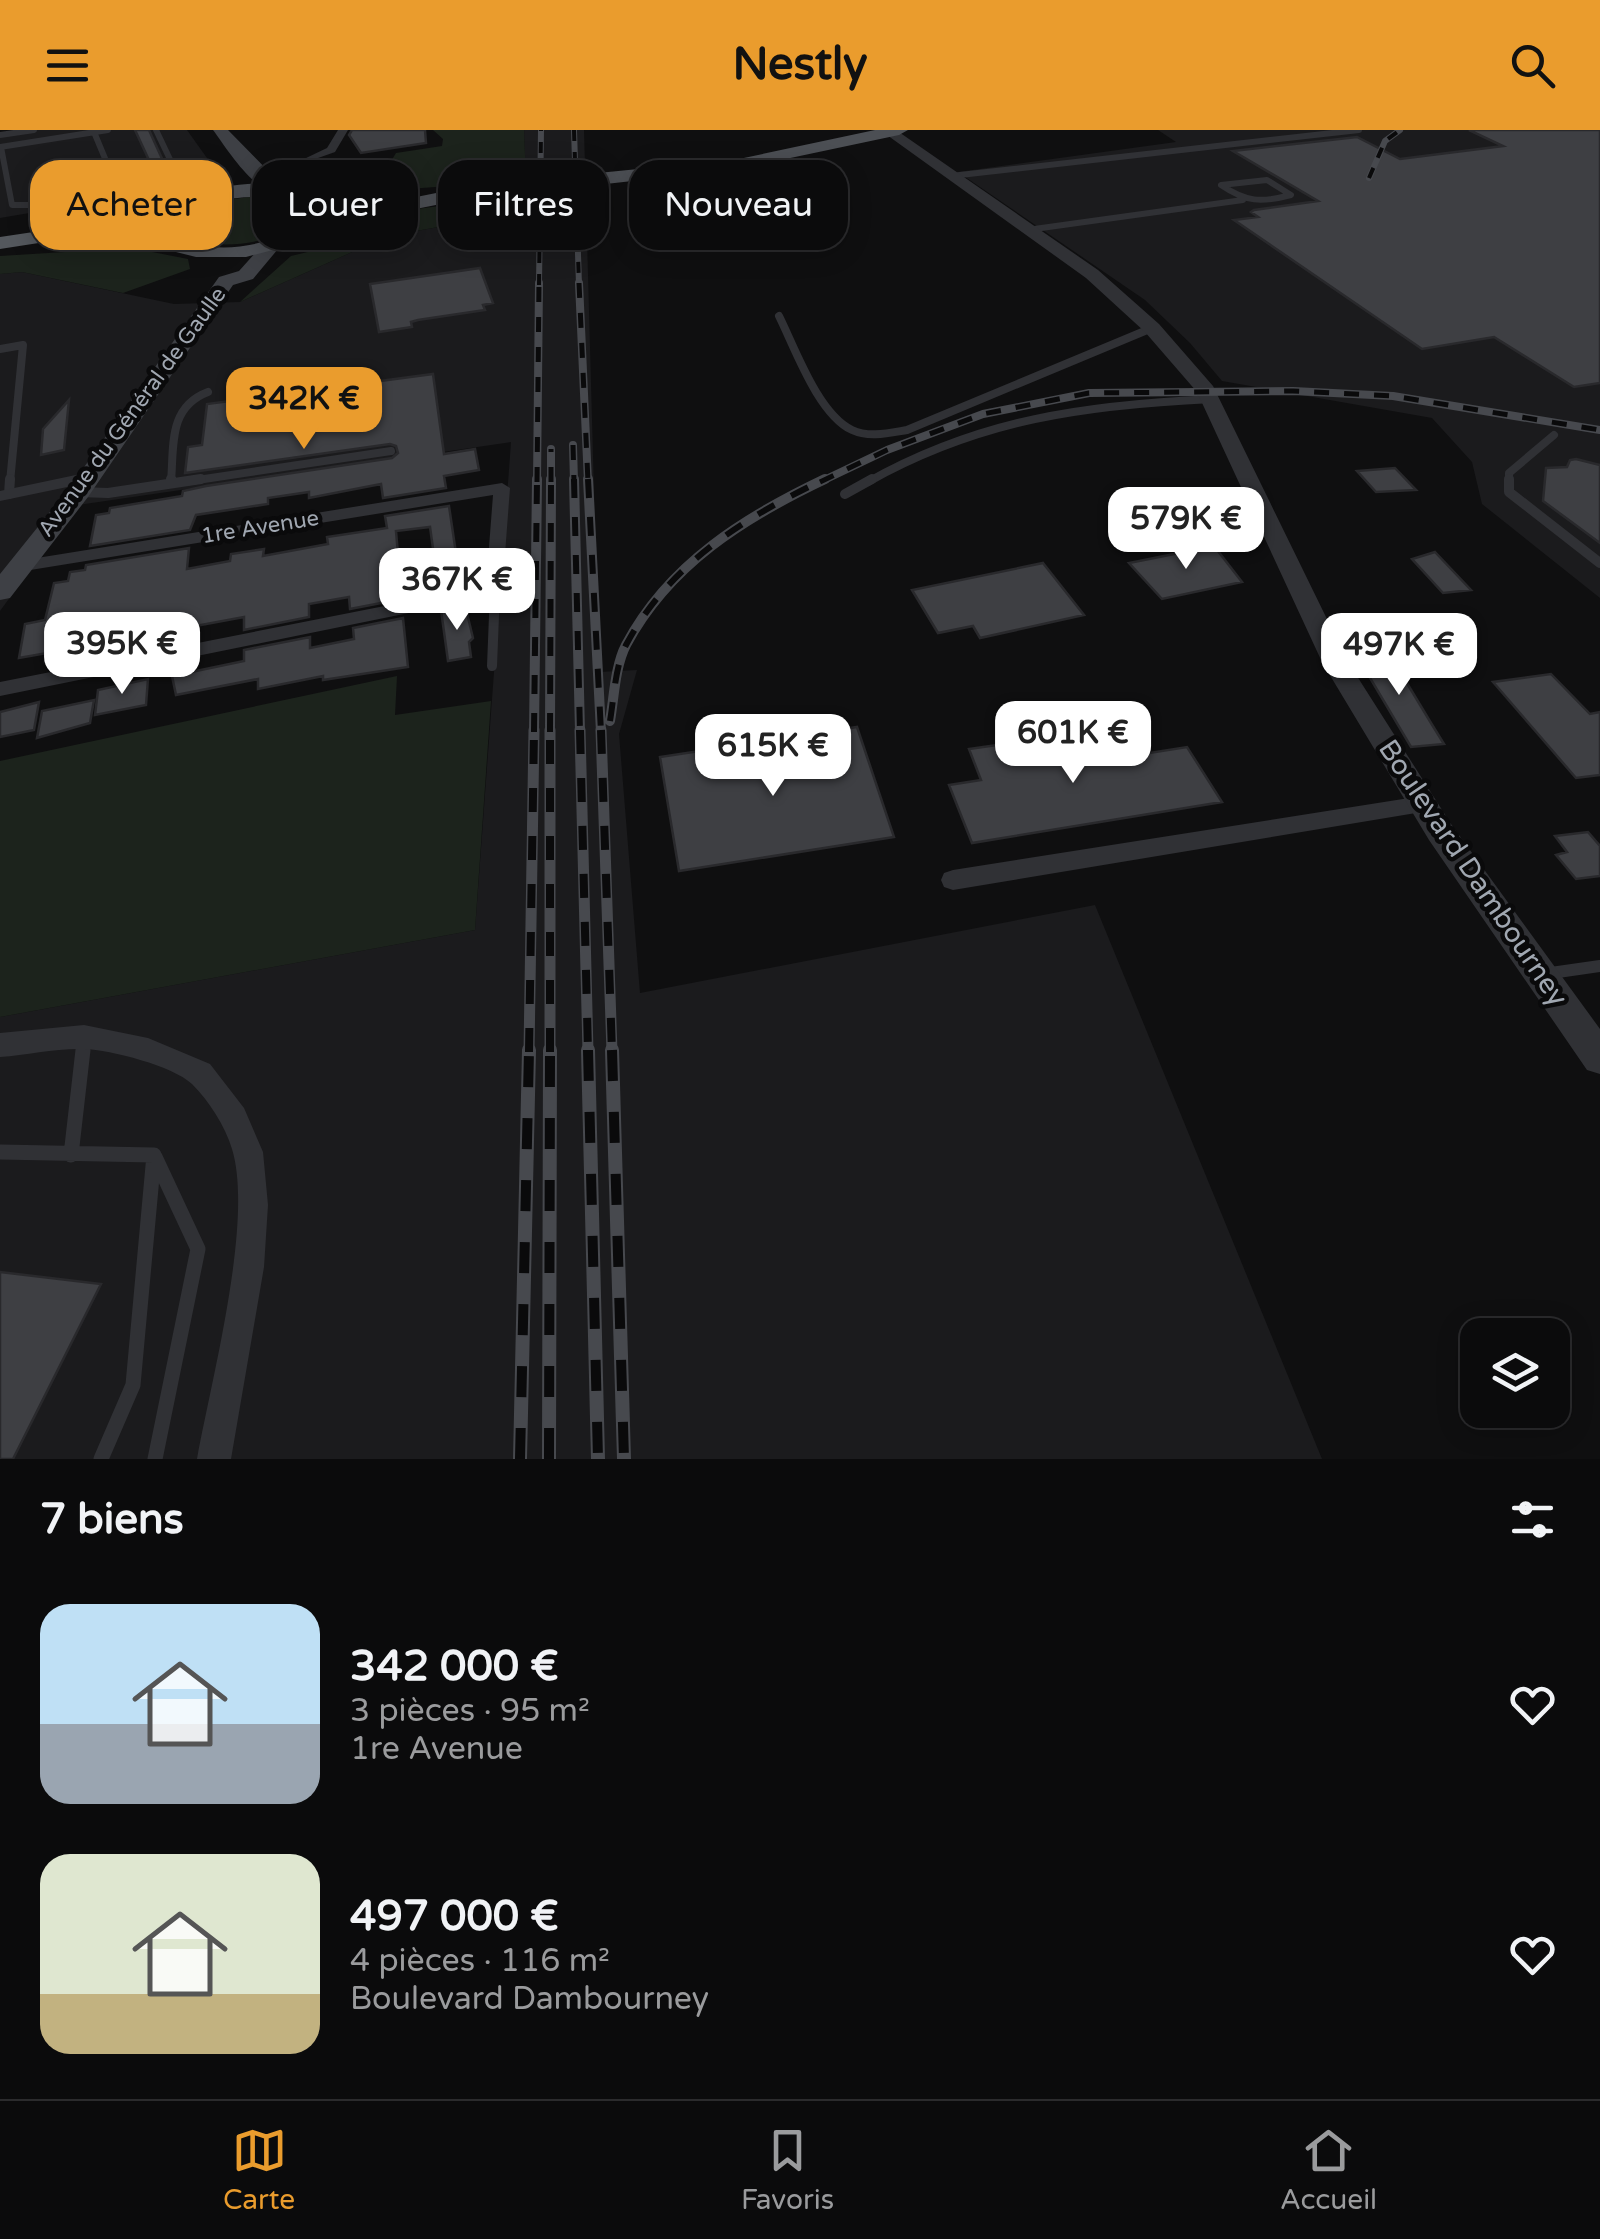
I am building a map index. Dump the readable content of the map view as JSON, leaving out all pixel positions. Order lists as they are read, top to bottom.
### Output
{
  "streets": {
    "main road": ["Avenue du Général de Gaulle"],
    "street": ["1re Avenue", "Boulevard Dambourney"]
  },
  "crossings": [
    ["Avenue du Général de Gaulle", "1re Avenue"]
  ],
  "page": {
    "header": "Nestly",
    "chip": [
      "Acheter",
      "Louer",
      "Filtres",
      "Nouveau"
    ],
    "price": [
      "342K €",
      "579K €",
      "367K €",
      "395K €",
      "497K €",
      "601K €",
      "615K €"
    ],
    "heading": "7 biens",
    "list": [
      {
        "name": "342 000 €",
        "note": "3 pièces · 95 m² · 1re Avenue"
      },
      {
        "name": "497 000 €",
        "note": "4 pièces · 116 m² · Boulevard Dambourney"
      }
    ],
    "tabs": ["Carte", "Favoris", "Accueil"]
  }
}
